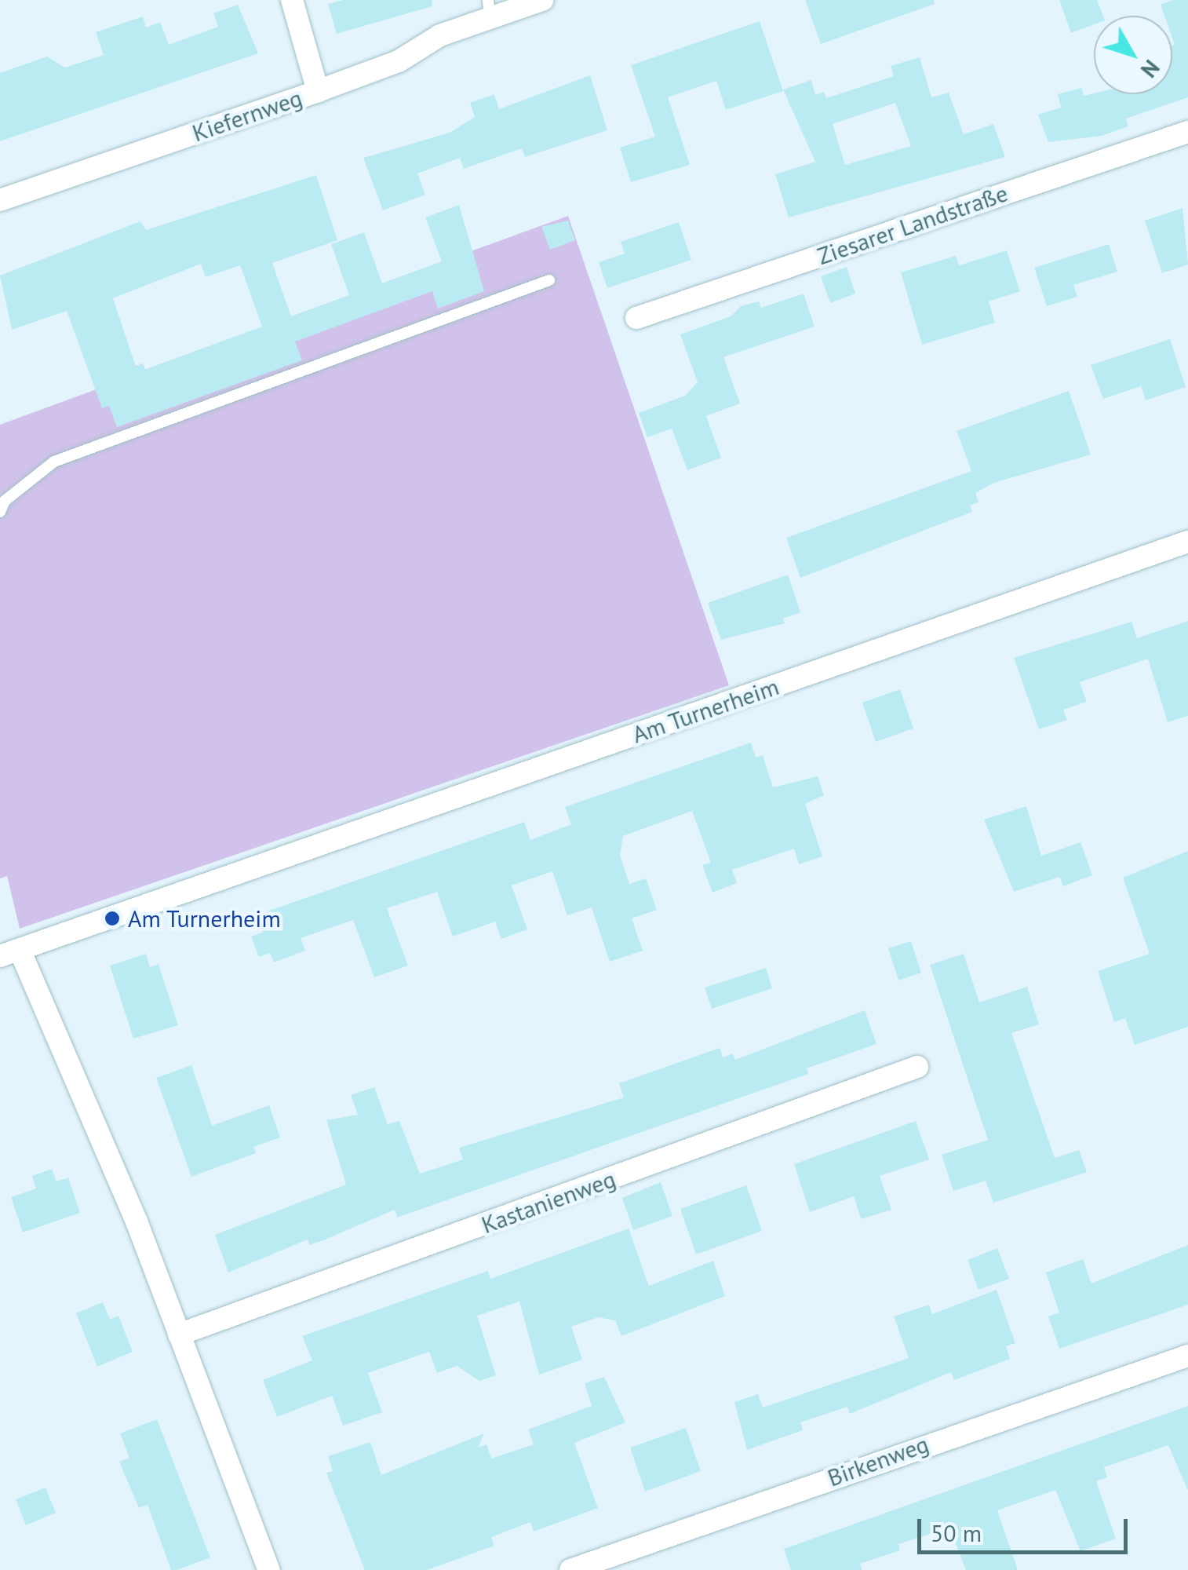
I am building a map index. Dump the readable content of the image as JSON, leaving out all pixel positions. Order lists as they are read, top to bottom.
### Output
{
  "streets": {
    "street": [
      "Kiefernweg",
      "Ziesarer Landstraße",
      "Am Turnerheim",
      "Kastanienweg",
      "Birkenweg"
    ]
  },
  "places": ["Am Turnerheim"],
  "scale_bar": "50 m",
  "north": "bottom right"
}
